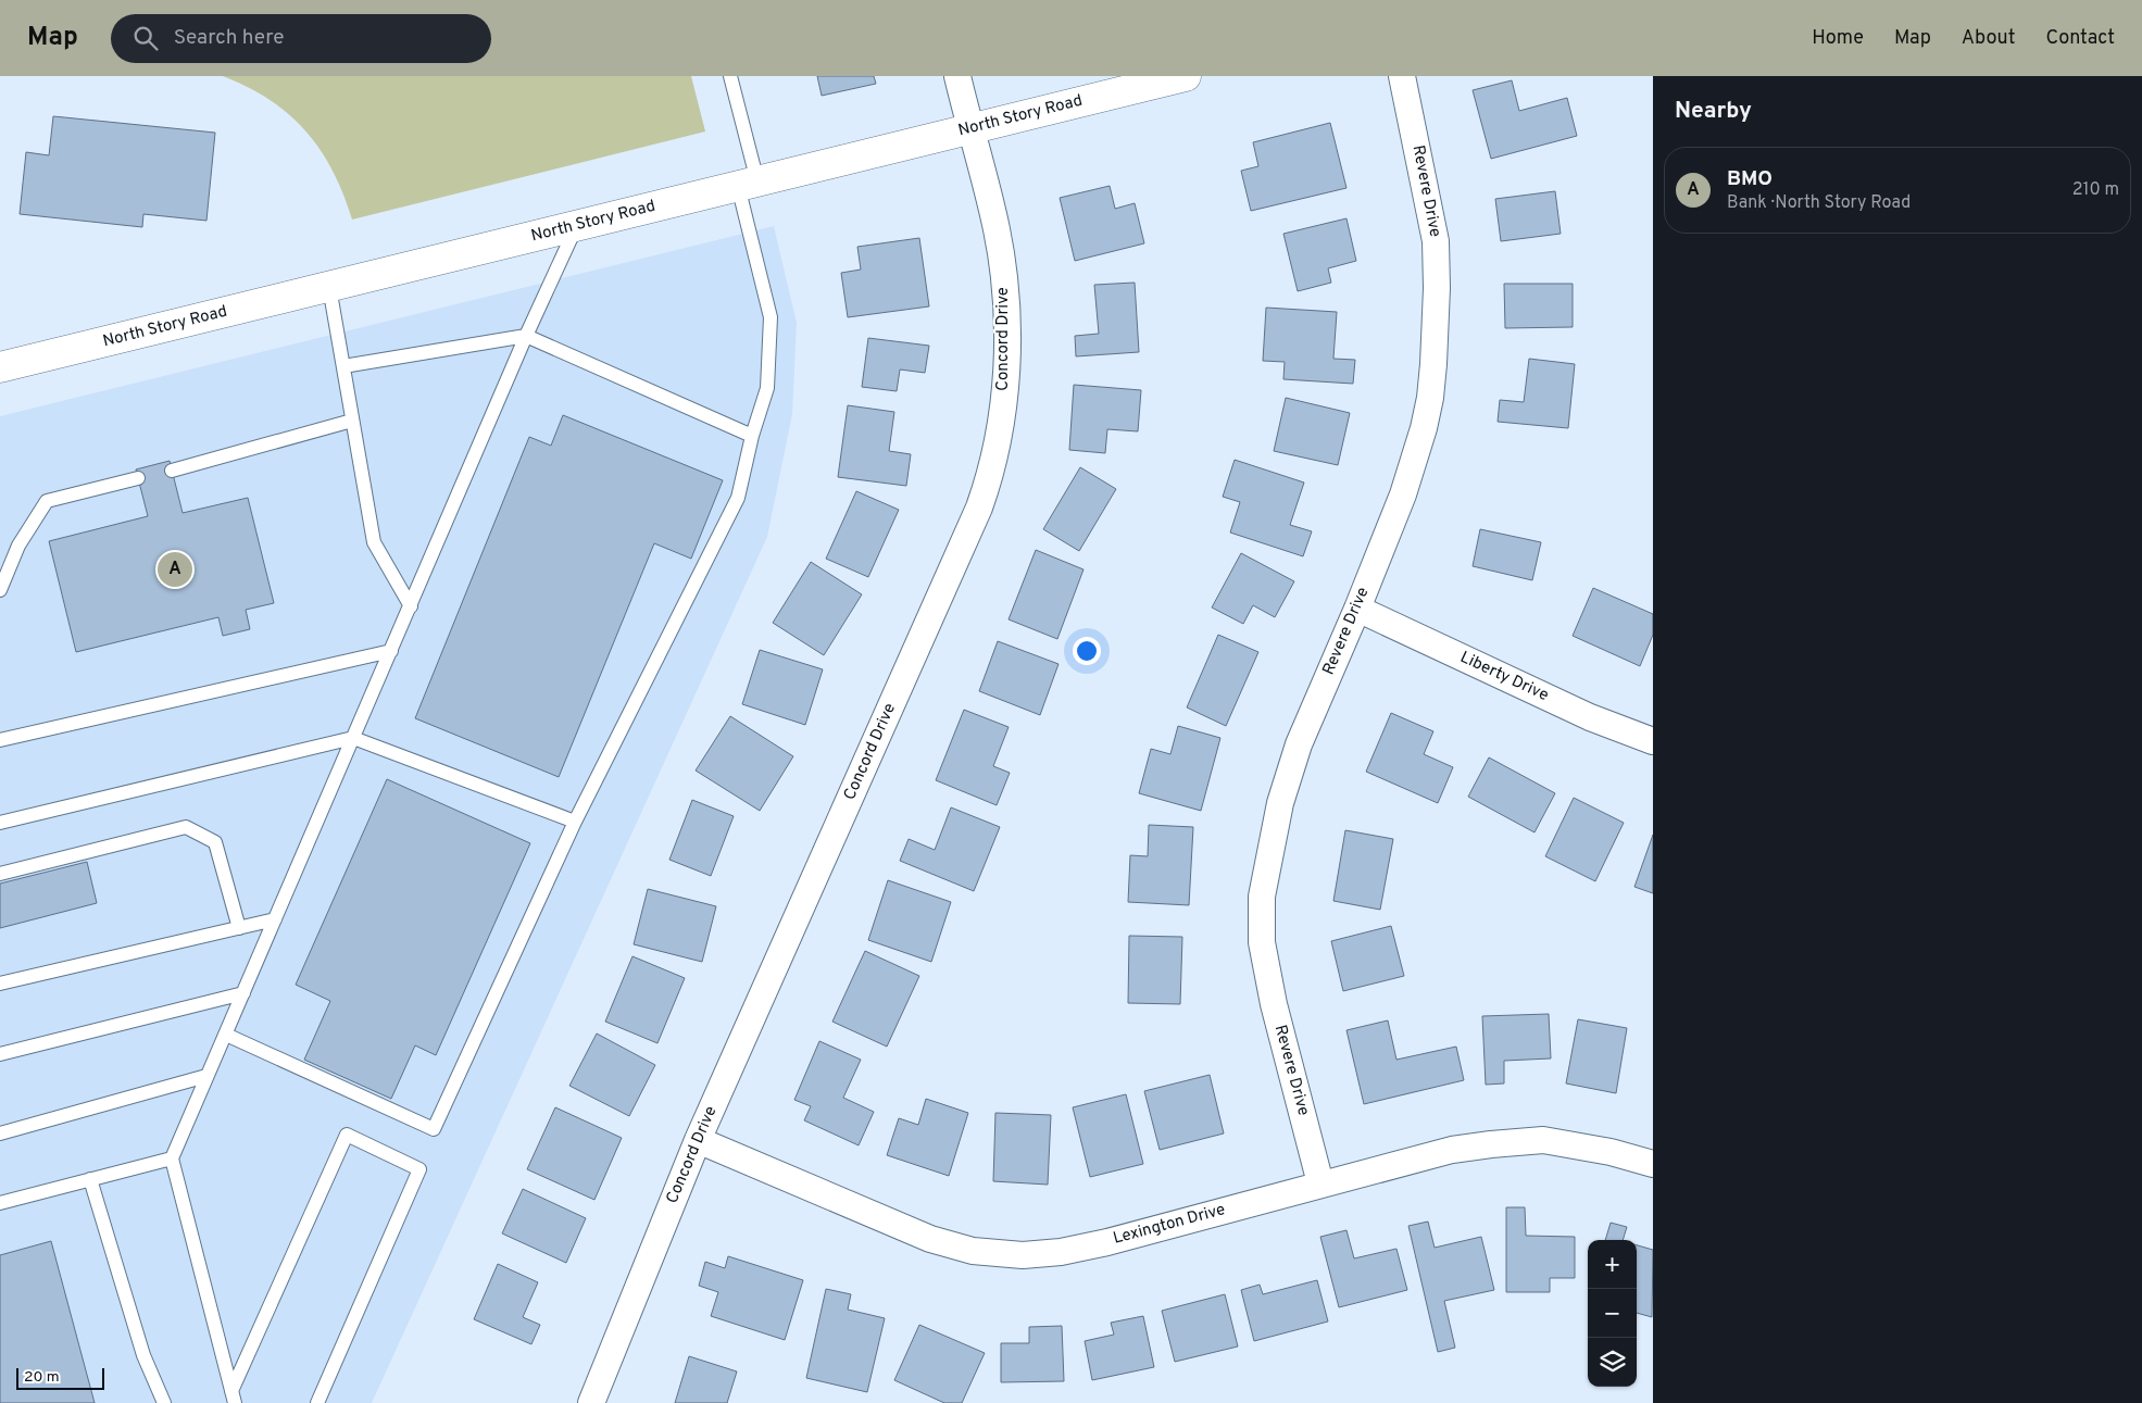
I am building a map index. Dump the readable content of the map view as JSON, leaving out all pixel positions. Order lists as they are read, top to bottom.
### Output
{
  "streets": {
    "main road": ["North Story Road"],
    "street": [
      "Revere Drive",
      "Concord Drive",
      "Liberty Drive",
      "Lexington Drive"
    ]
  },
  "crossings": [
    ["North Story Road", "Concord Drive"],
    ["Revere Drive", "Liberty Drive"],
    ["Revere Drive", "Lexington Drive"],
    ["Concord Drive", "Lexington Drive"]
  ],
  "scale_bar": "20 m",
  "page": {
    "header": "Map",
    "search": "Search here",
    "nav": [
      "Home",
      "Map",
      "About",
      "Contact"
    ],
    "heading": "Nearby",
    "list": [
      {
        "mark": "A",
        "name": "BMO",
        "note": "Bank · North Story Road",
        "value": "210 m"
      }
    ],
    "pins": "A",
    "map_buttons": ["+", "−"],
    "scale": "20 m"
  }
}
